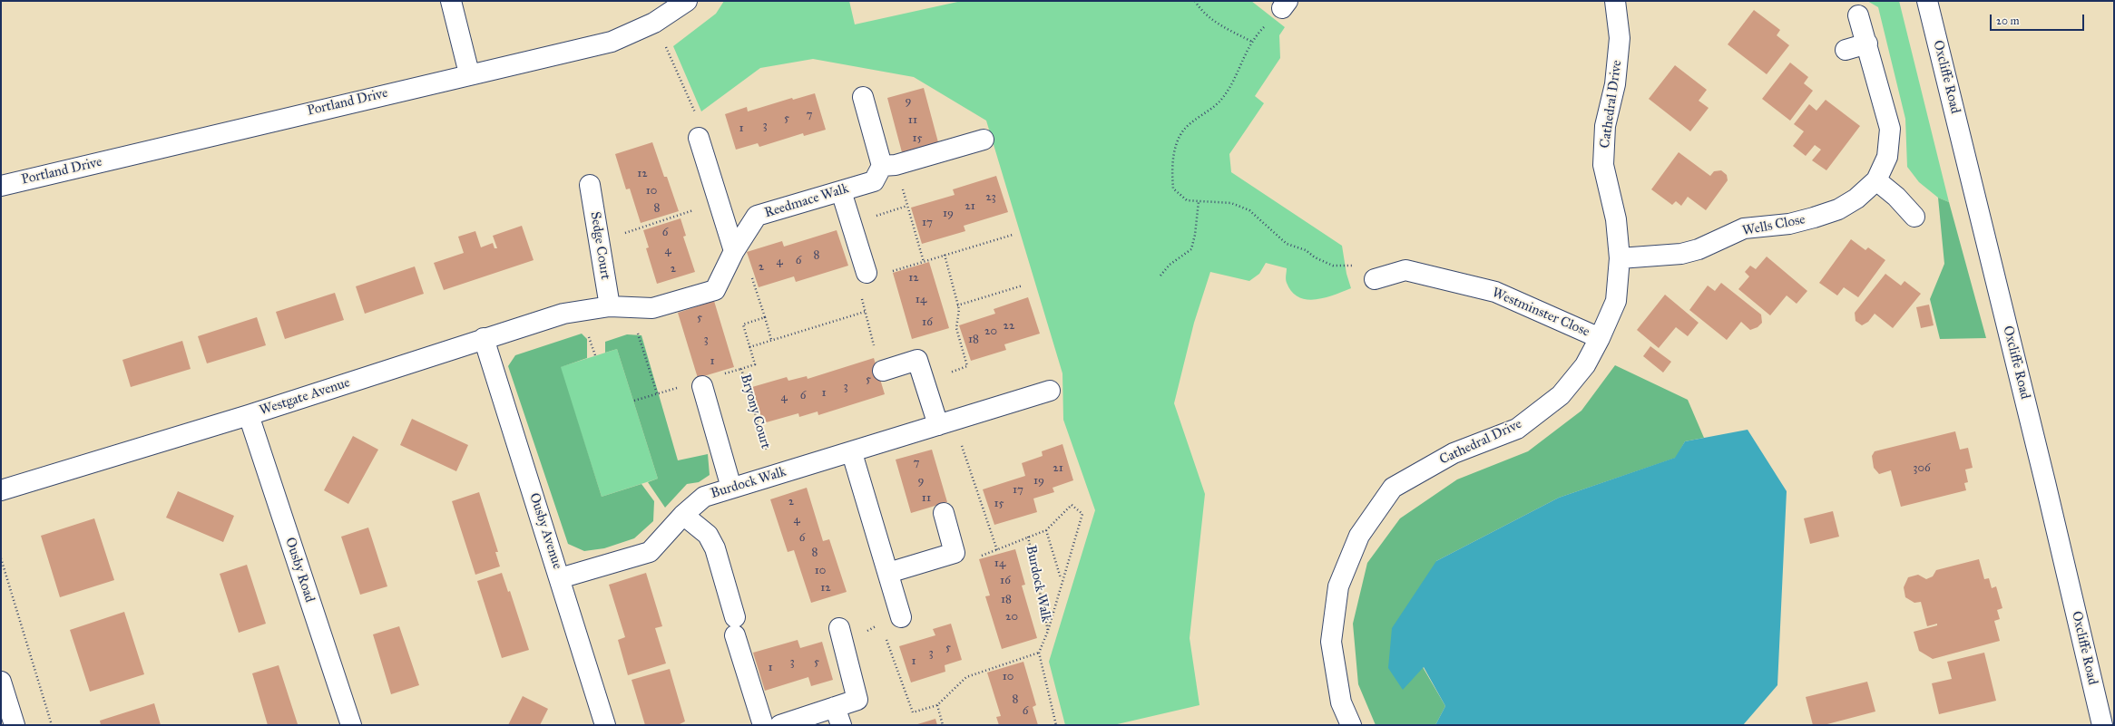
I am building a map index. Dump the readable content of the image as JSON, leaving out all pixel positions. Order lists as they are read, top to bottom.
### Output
{
  "streets": {
    "street": [
      "Oxcliffe Road",
      "Portland Drive",
      "Cathedral Drive",
      "Reedmace Walk",
      "Wells Close",
      "Sedge Court",
      "Westminster Close",
      "Westgate Avenue",
      "Burdock Walk",
      "Ousby Avenue",
      "Ousby Road"
    ],
    "path": ["Bryony Court"]
  },
  "crossings": [
    ["Cathedral Drive", "Wells Close"],
    ["Cathedral Drive", "Westminster Close"],
    ["Reedmace Walk", "Sedge Court"],
    ["Reedmace Walk", "Westgate Avenue"],
    ["Sedge Court", "Westgate Avenue"],
    ["Westgate Avenue", "Ousby Avenue"],
    ["Westgate Avenue", "Ousby Road"],
    ["Bryony Court", "Burdock Walk"],
    ["Burdock Walk", "Ousby Avenue"]
  ],
  "house_numbers": [
    "9",
    "7",
    "5",
    "11",
    "3",
    "1",
    "15",
    "12",
    "10",
    "23",
    "21",
    "8",
    "19",
    "17",
    "6",
    "4",
    "8",
    "6",
    "4",
    "2",
    "2",
    "12",
    "14",
    "5",
    "16",
    "22",
    "20",
    "3",
    "18",
    "1",
    "5",
    "3",
    "1",
    "6",
    "4",
    "7",
    "21",
    "306",
    "9",
    "19",
    "17",
    "11",
    "2",
    "15",
    "4",
    "6",
    "8",
    "14",
    "10",
    "16",
    "12",
    "18",
    "20",
    "5",
    "3",
    "1",
    "3",
    "5",
    "1",
    "10",
    "8",
    "6"
  ],
  "scale_bar": "20 m"
}
